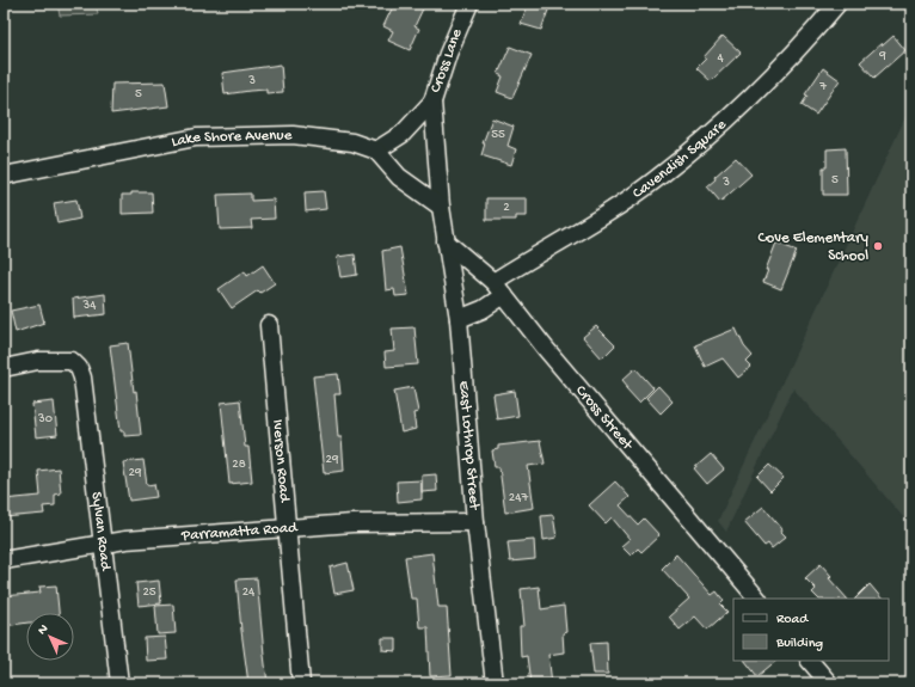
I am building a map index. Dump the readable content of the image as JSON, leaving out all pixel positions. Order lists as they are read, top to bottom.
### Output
{
  "streets": {
    "street": [
      "Cross Lane",
      "Lake Shore Avenue",
      "Cavendish Square",
      "Cross Street",
      "East Lothrop Street",
      "Iverson Road",
      "Sylvan Road",
      "Parramatta Road"
    ]
  },
  "crossings": [
    ["Cross Lane", "Lake Shore Avenue"],
    ["Cross Lane", "East Lothrop Street"],
    ["Lake Shore Avenue", "East Lothrop Street"],
    ["Cavendish Square", "Cross Street"],
    ["Cross Street", "East Lothrop Street"],
    ["East Lothrop Street", "Parramatta Road"],
    ["Iverson Road", "Parramatta Road"],
    ["Sylvan Road", "Parramatta Road"]
  ],
  "places": ["Cove Elementary School"],
  "house_numbers": [
    "9",
    "4",
    "3",
    "7",
    "5",
    "55",
    "5",
    "3",
    "2",
    "34",
    "30",
    "29",
    "28",
    "29",
    "247",
    "25",
    "24"
  ],
  "legend": ["Road", "Building"],
  "north": "top left"
}
